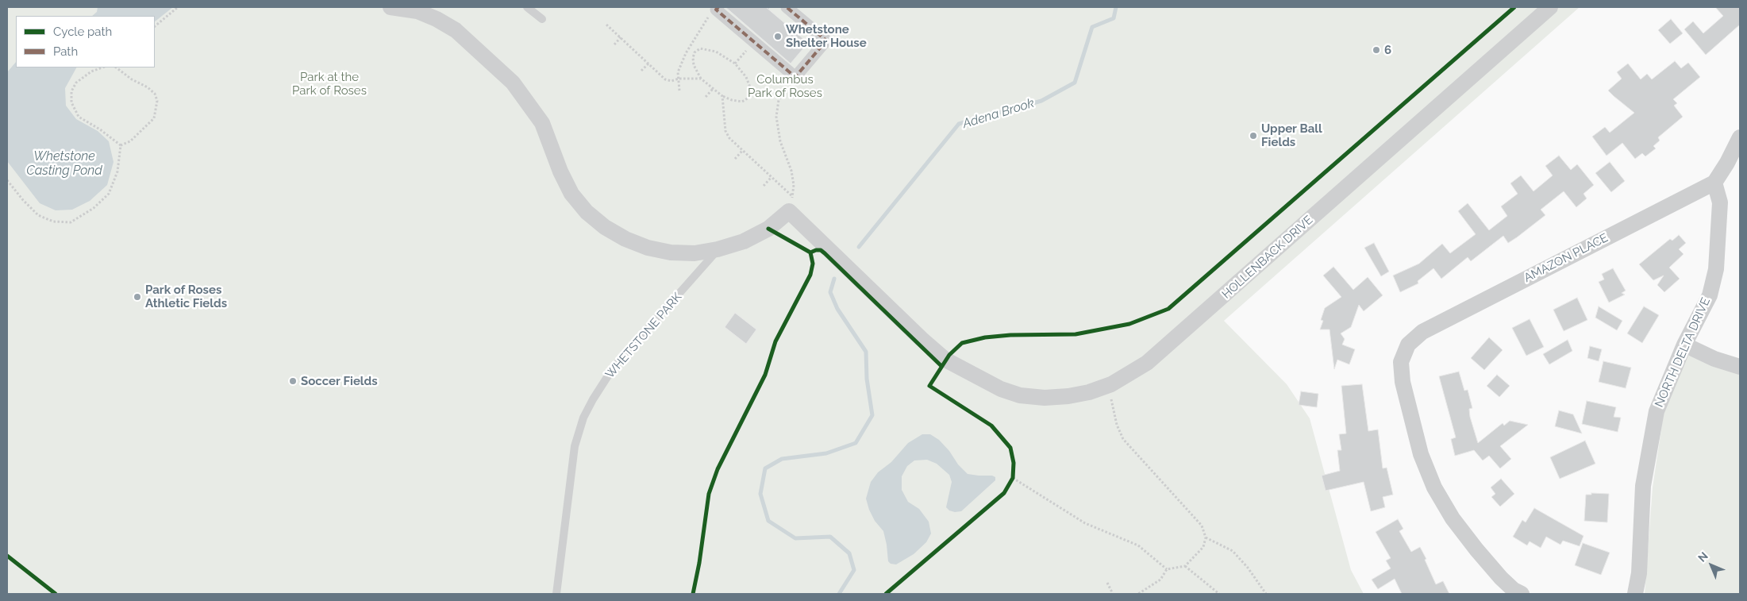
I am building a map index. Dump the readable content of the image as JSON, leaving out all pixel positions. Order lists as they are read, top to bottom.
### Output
{
  "streets": {
    "street": ["HOLLENBACK DRIVE", "AMAZON PLACE", "NORTH DELTA DRIVE"],
    "lane": ["WHETSTONE PARK"]
  },
  "crossings": [
    ["AMAZON PLACE", "NORTH DELTA DRIVE"]
  ],
  "water": ["Adena Brook", "Whetstone Casting Pond"],
  "parks": ["Park at the Park of Roses", "Columbus Park of Roses"],
  "places": [
    "Whetstone Shelter House",
    "6",
    "Upper Ball Fields",
    "Park of Roses Athletic Fields",
    "Soccer Fields"
  ],
  "legend": ["Cycle path", "Path"],
  "north": "top left"
}
